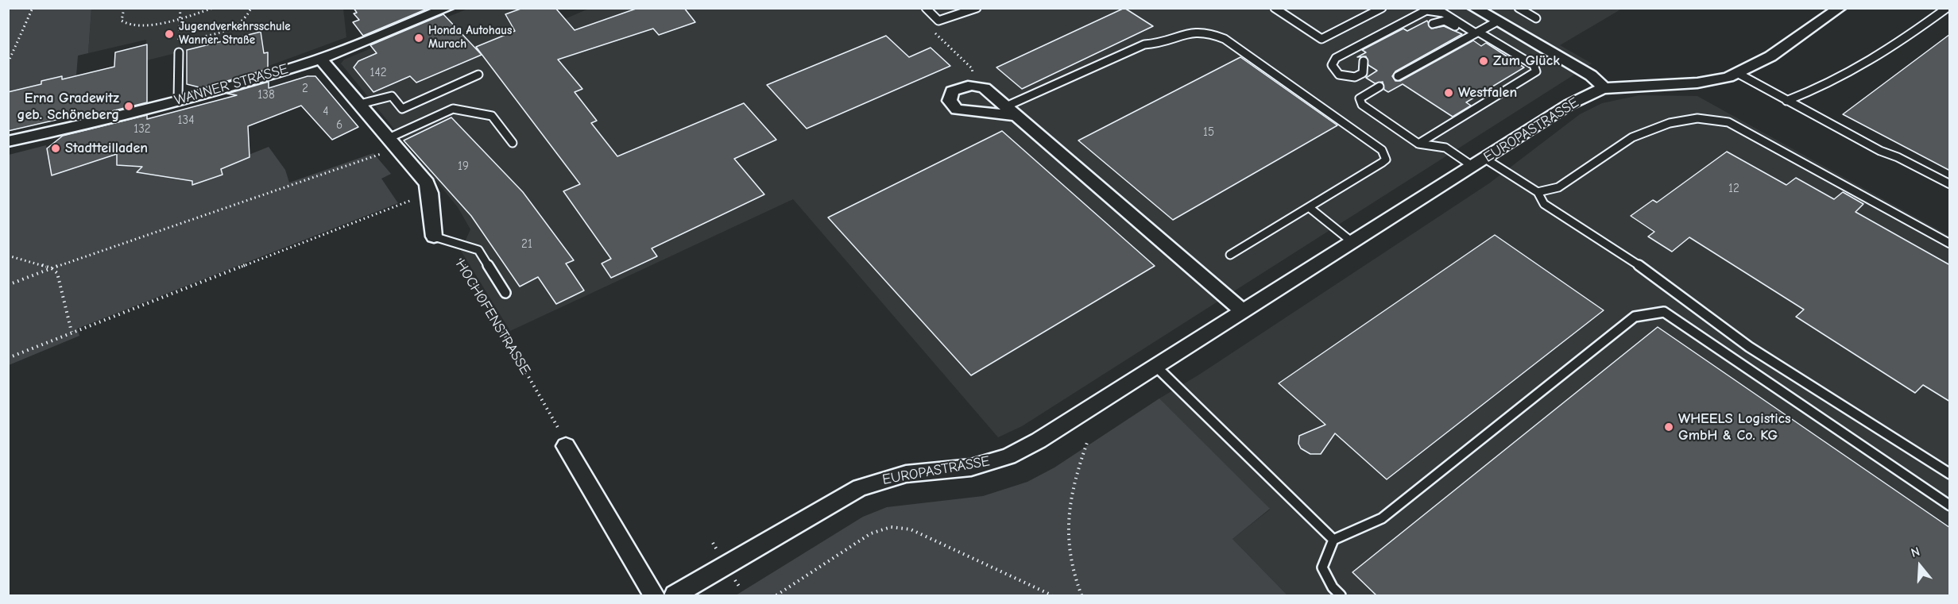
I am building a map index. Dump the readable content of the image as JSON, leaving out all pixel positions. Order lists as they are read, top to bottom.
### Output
{
  "streets": {
    "street": ["WANNER STRASSE", "EUROPASTRASSE"],
    "path": ["HOCHOFENSTRASSE"]
  },
  "places": [
    "Jugendverkehrsschule Wanner Straße",
    "Honda Autohaus Murach",
    "Zum Glück",
    "Westfalen",
    "Erna Gradewitz geb. Schöneberg",
    "Stadtteilladen",
    "WHEELS Logistics GmbH & Co. KG"
  ],
  "house_numbers": [
    "142",
    "2",
    "138",
    "4",
    "134",
    "6",
    "132",
    "15",
    "19",
    "12",
    "21"
  ],
  "north": "top"
}
